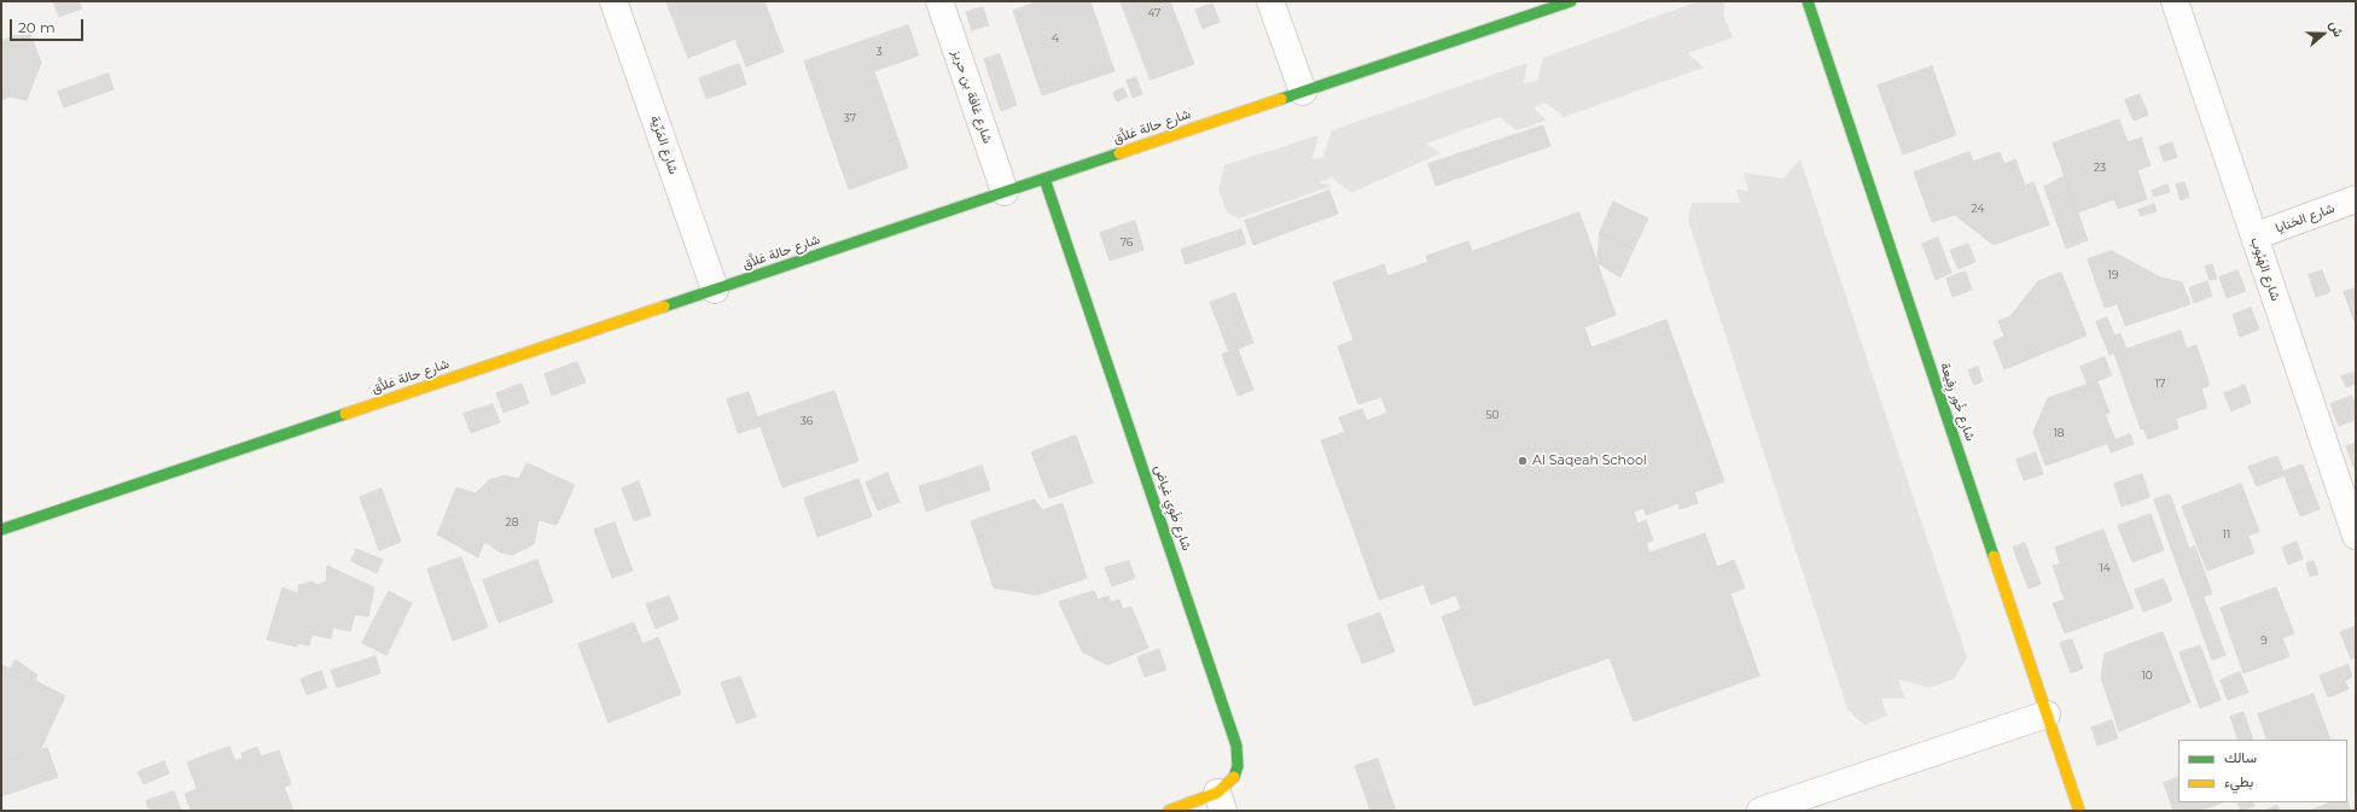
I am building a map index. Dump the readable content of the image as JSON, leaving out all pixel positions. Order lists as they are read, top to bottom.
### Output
{
  "streets": {
    "street": [
      "شارع غافة بن حريز",
      "شارع حالة عَلاَّق",
      "شارع المَرِّية",
      "شارع الحَنايا",
      "شارع الهَبُوب",
      "شارع خُور رِفِيعة",
      "شارع طَوِي غياض"
    ]
  },
  "crossings": [
    ["شارع غافة بن حريز", "شارع حالة عَلاَّق"],
    ["شارع حالة عَلاَّق", "شارع المَرِّية"],
    ["شارع حالة عَلاَّق", "شارع طَوِي غياض"],
    ["شارع الحَنايا", "شارع الهَبُوب"]
  ],
  "places": ["Al Saqeah School"],
  "house_numbers": [
    "47",
    "4",
    "3",
    "37",
    "23",
    "24",
    "76",
    "19",
    "17",
    "50",
    "36",
    "18",
    "28",
    "11",
    "14",
    "9",
    "10"
  ],
  "legend": ["سالك", "بطيء"],
  "scale_bar": "20 m",
  "north": "right"
}
